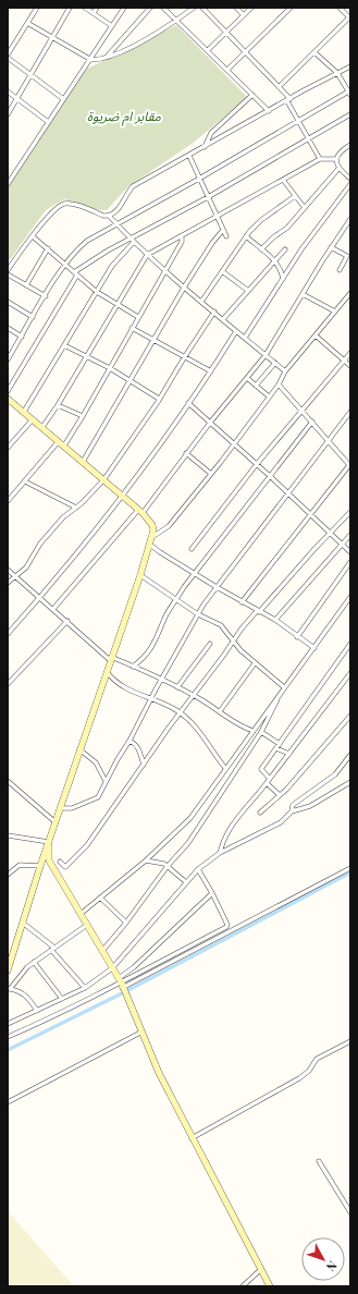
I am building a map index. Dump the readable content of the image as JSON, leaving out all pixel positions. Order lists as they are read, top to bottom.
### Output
{
  "parks": ["مقابر ام ضريوة"],
  "north": "bottom right"
}
